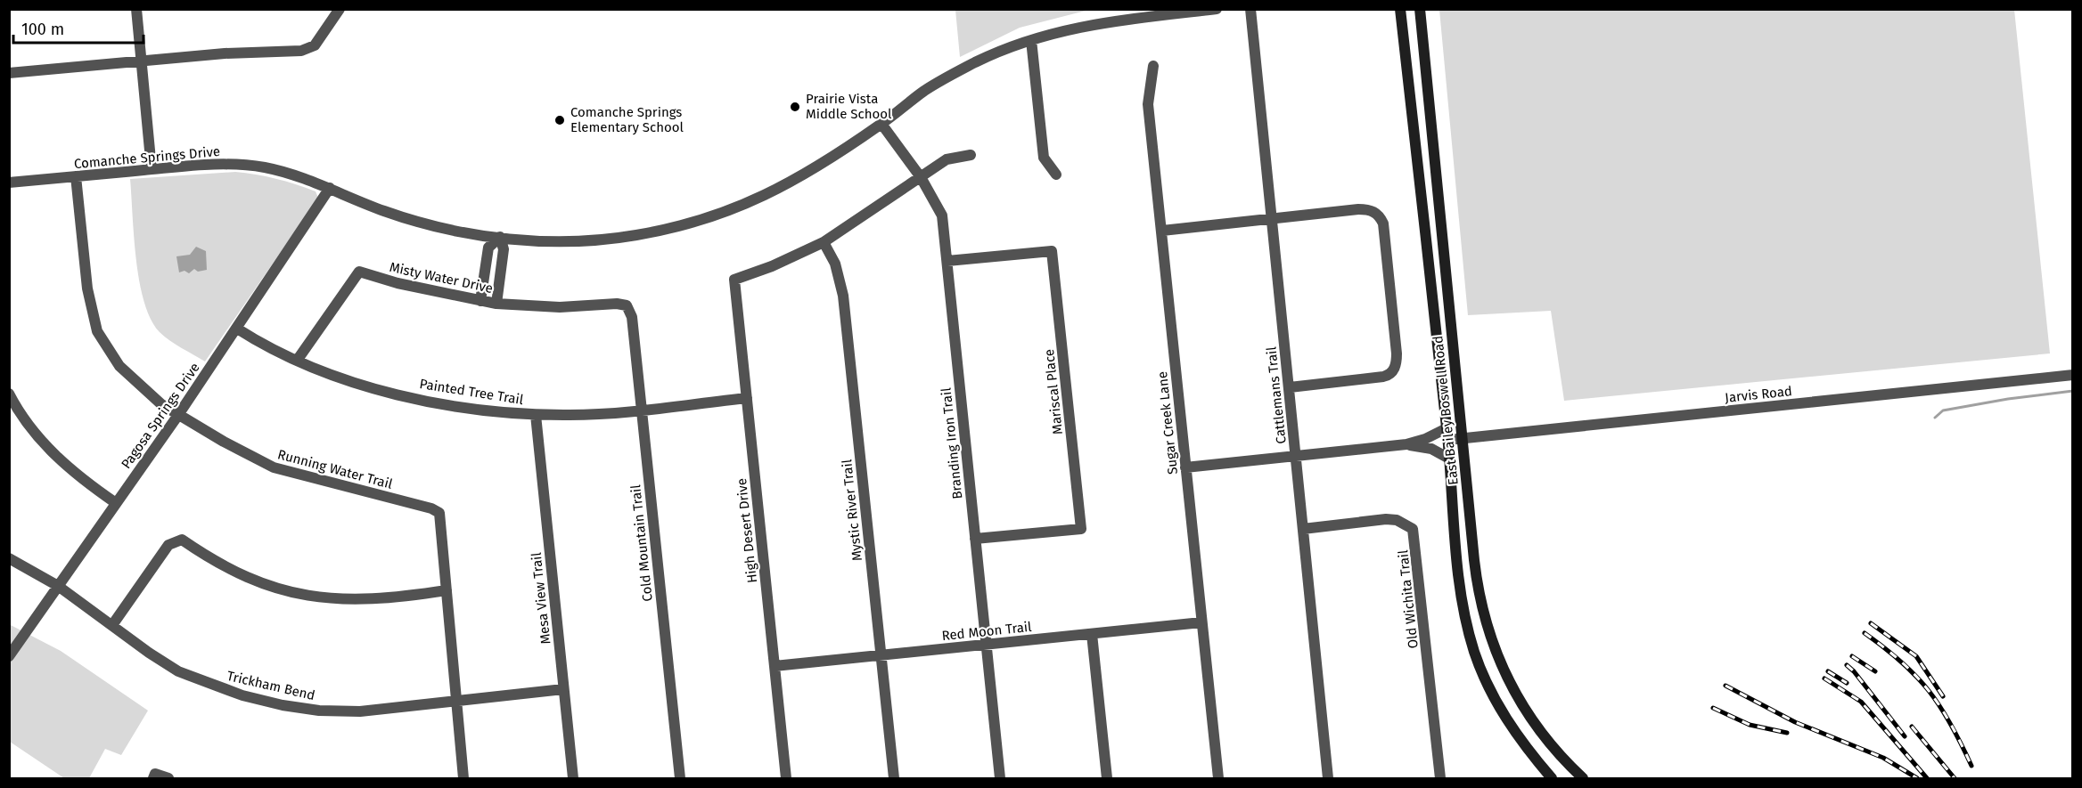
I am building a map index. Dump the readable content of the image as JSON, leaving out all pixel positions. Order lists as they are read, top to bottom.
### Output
{
  "streets": {
    "main road": ["East Bailey Boswell Road"],
    "street": [
      "Comanche Springs Drive",
      "Misty Water Drive",
      "Painted Tree Trail",
      "Mariscal Place",
      "Jarvis Road",
      "Cattlemans Trail",
      "Pagosa Springs Drive",
      "Sugar Creek Lane",
      "Branding Iron Trail",
      "Running Water Trail",
      "Mystic River Trail",
      "High Desert Drive",
      "Cold Mountain Trail",
      "Mesa View Trail",
      "Old Wichita Trail",
      "Red Moon Trail",
      "Trickham Bend"
    ]
  },
  "crossings": [
    ["Comanche Springs Drive", "Pagosa Springs Drive"],
    ["Comanche Springs Drive", "Branding Iron Trail"],
    ["Comanche Springs Drive", "Running Water Trail"],
    ["Misty Water Drive", "Painted Tree Trail"],
    ["Misty Water Drive", "Cold Mountain Trail"],
    ["Painted Tree Trail", "Pagosa Springs Drive"],
    ["Painted Tree Trail", "High Desert Drive"],
    ["Painted Tree Trail", "Cold Mountain Trail"],
    ["Painted Tree Trail", "Mesa View Trail"],
    ["Mariscal Place", "Branding Iron Trail"],
    ["Jarvis Road", "East Bailey Boswell Road"],
    ["Cattlemans Trail", "Old Wichita Trail"],
    ["Pagosa Springs Drive", "Running Water Trail"],
    ["Pagosa Springs Drive", "Trickham Bend"],
    ["Sugar Creek Lane", "Red Moon Trail"],
    ["Branding Iron Trail", "Red Moon Trail"],
    ["Running Water Trail", "Trickham Bend"],
    ["Mystic River Trail", "High Desert Drive"],
    ["Mystic River Trail", "Red Moon Trail"],
    ["High Desert Drive", "Red Moon Trail"],
    ["Mesa View Trail", "Trickham Bend"]
  ],
  "places": ["Prairie Vista Middle School", "Comanche Springs Elementary School"],
  "scale_bar": "100 m"
}
